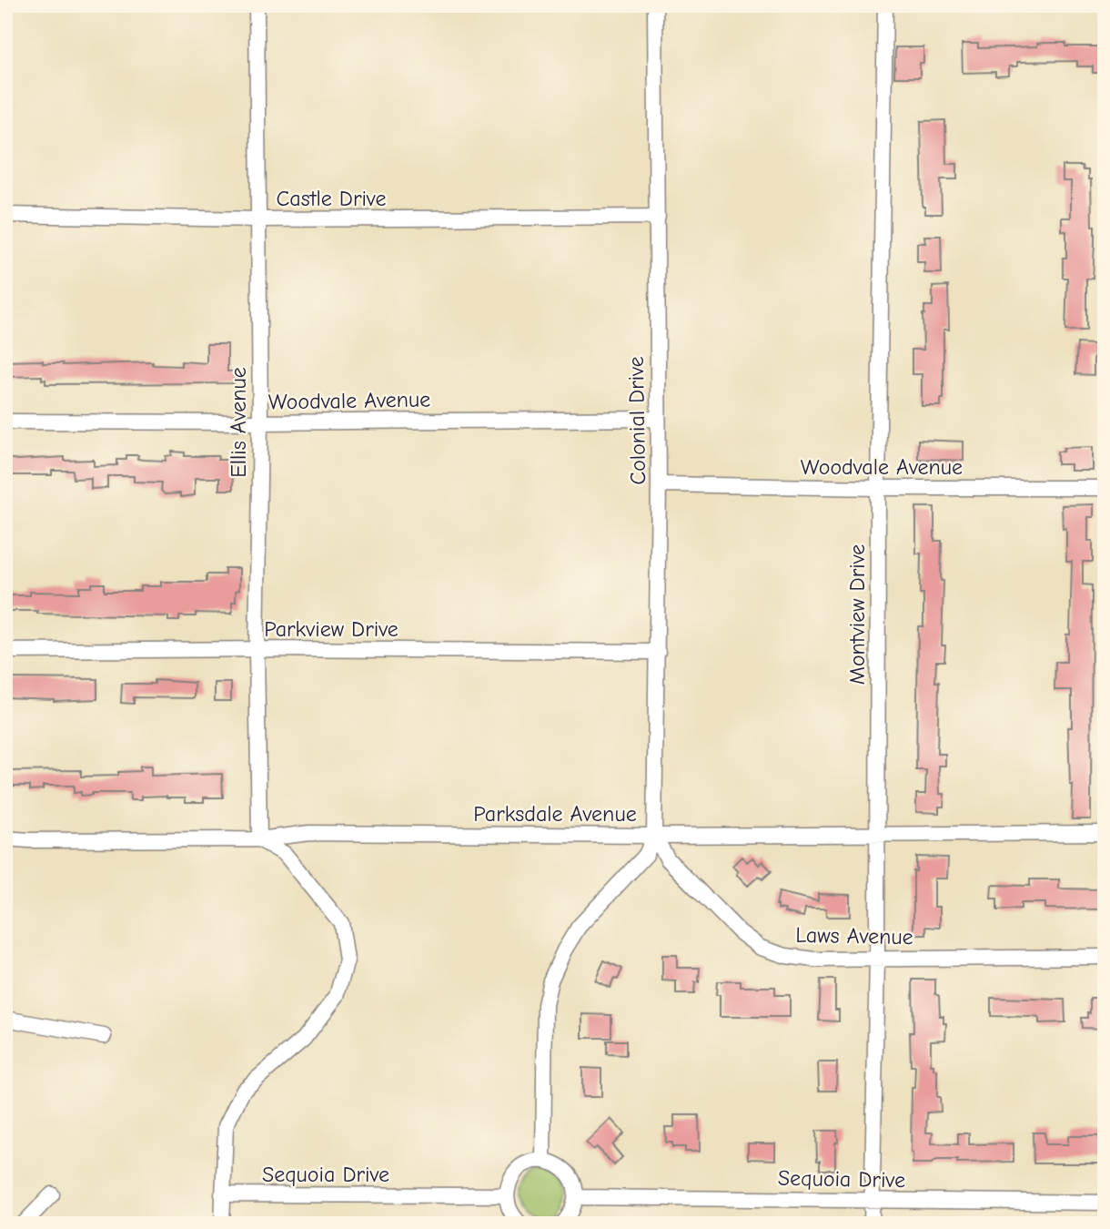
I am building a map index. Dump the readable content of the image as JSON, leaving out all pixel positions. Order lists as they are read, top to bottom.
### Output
{
  "streets": {
    "street": [
      "Castle Drive",
      "Woodvale Avenue",
      "Colonial Drive",
      "Ellis Avenue",
      "Montview Drive",
      "Parkview Drive",
      "Parksdale Avenue",
      "Laws Avenue",
      "Sequoia Drive"
    ]
  },
  "crossings": [
    ["Castle Drive", "Colonial Drive"],
    ["Castle Drive", "Ellis Avenue"],
    ["Woodvale Avenue", "Colonial Drive"],
    ["Woodvale Avenue", "Ellis Avenue"],
    ["Woodvale Avenue", "Montview Drive"],
    ["Colonial Drive", "Parkview Drive"],
    ["Colonial Drive", "Parksdale Avenue"],
    ["Colonial Drive", "Laws Avenue"],
    ["Ellis Avenue", "Parkview Drive"],
    ["Ellis Avenue", "Parksdale Avenue"],
    ["Montview Drive", "Parksdale Avenue"],
    ["Montview Drive", "Laws Avenue"],
    ["Montview Drive", "Sequoia Drive"],
    ["Parksdale Avenue", "Laws Avenue"]
  ]
}
